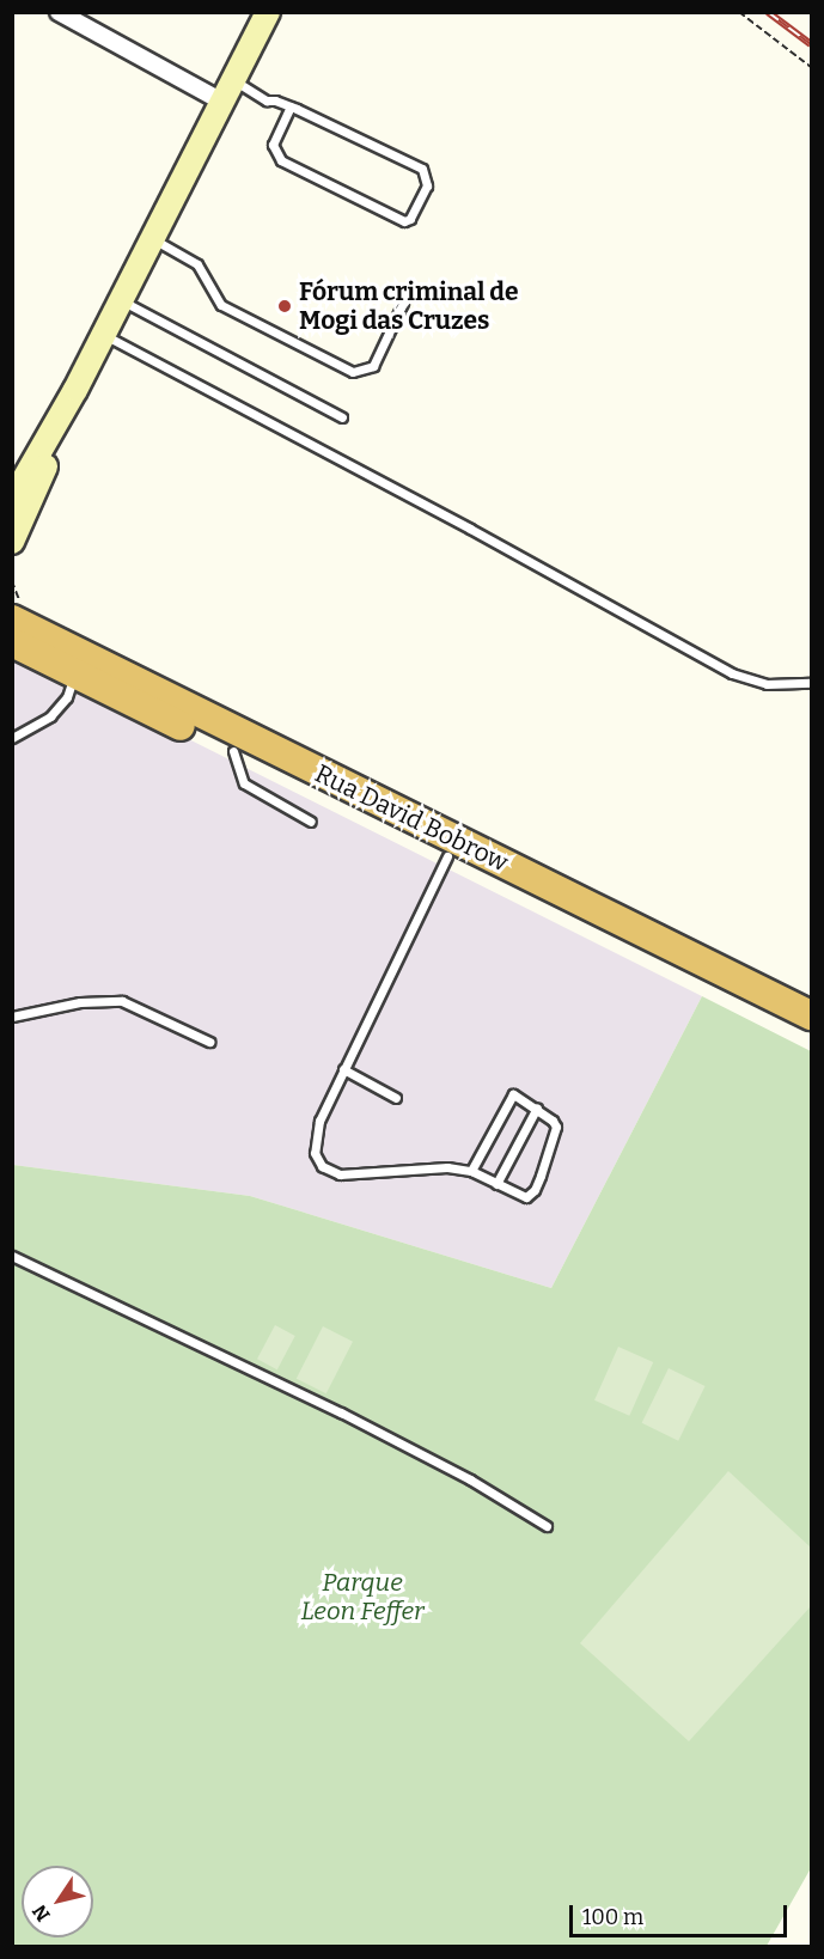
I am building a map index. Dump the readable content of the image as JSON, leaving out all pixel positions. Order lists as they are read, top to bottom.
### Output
{
  "streets": {
    "highway": ["Rua David Bobrow"]
  },
  "parks": ["Parque Leon Feffer"],
  "places": ["Fórum criminal de Mogi das Cruzes"],
  "scale_bar": "100 m",
  "north": "bottom left"
}
